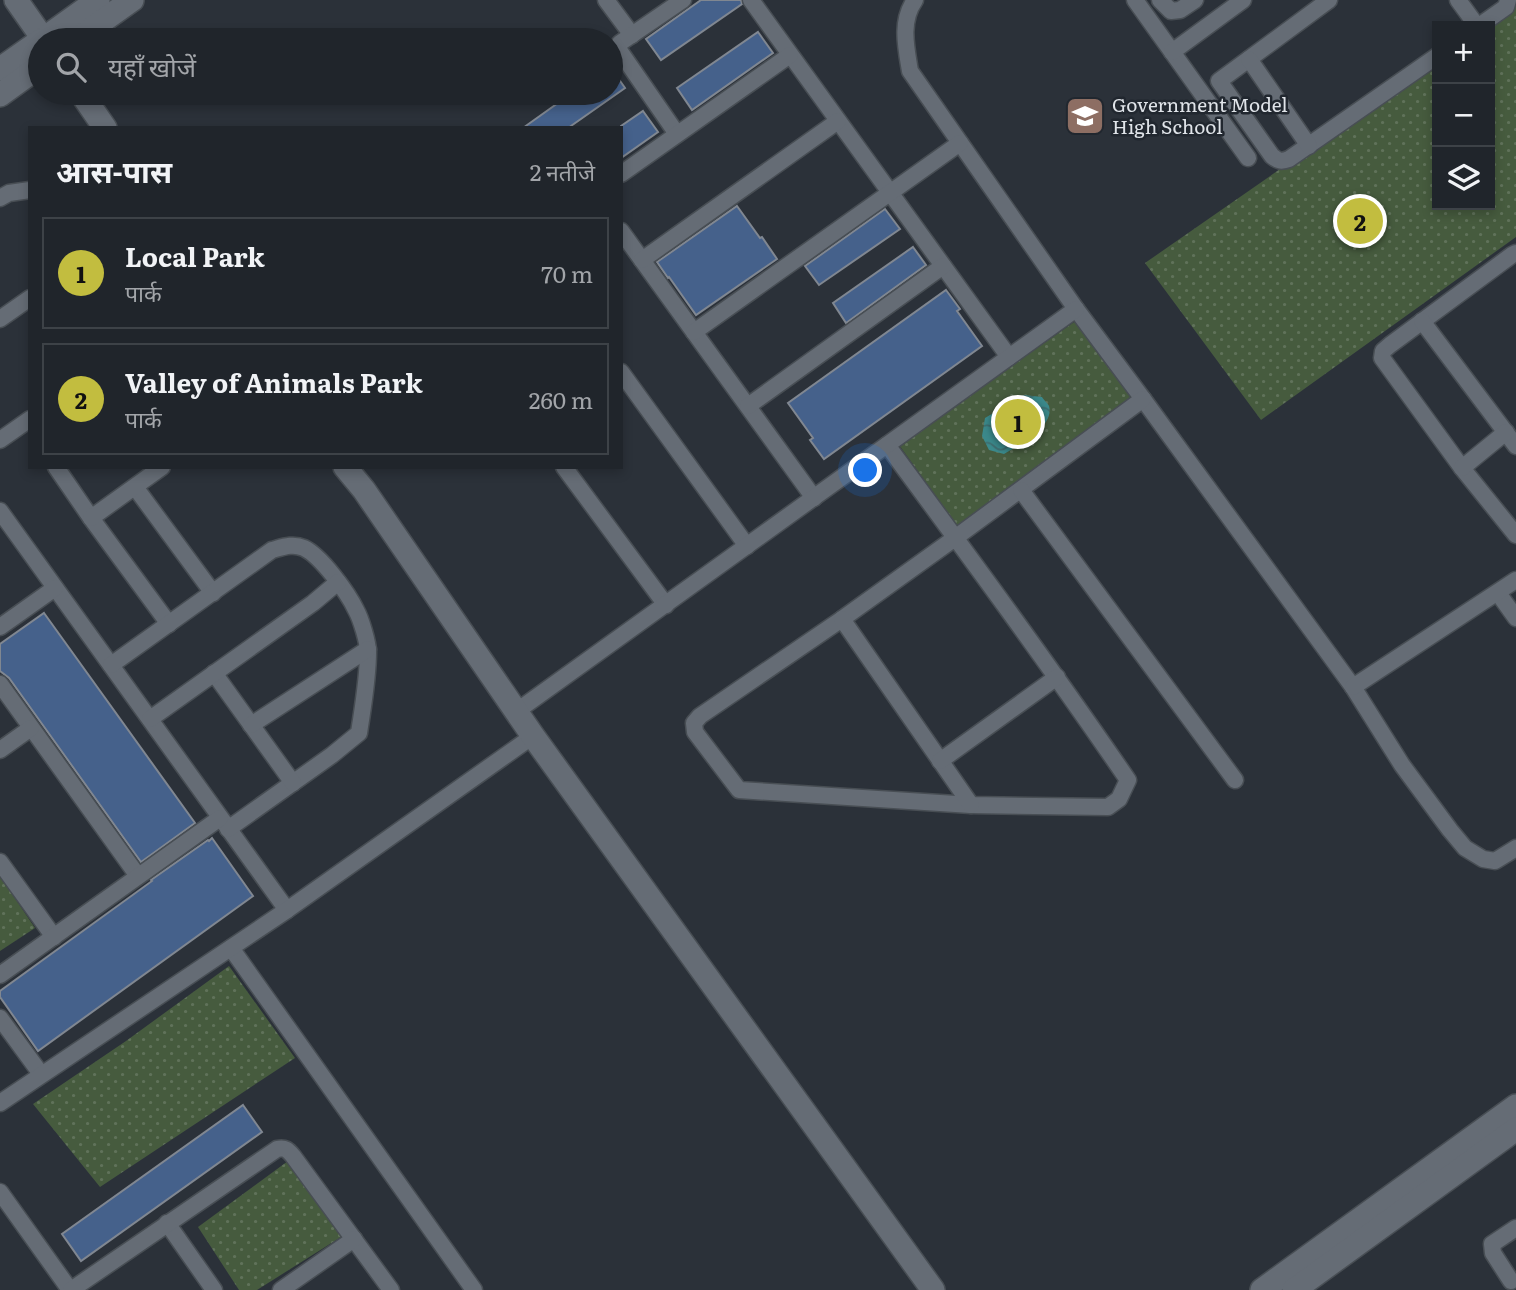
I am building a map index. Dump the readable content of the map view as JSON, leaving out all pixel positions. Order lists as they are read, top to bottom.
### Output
{
  "places": {
    "school or university": ["Government Model High School"]
  },
  "page": {
    "map_buttons": ["+", "−"],
    "search": "यहाँ खोजें",
    "heading": ["आस-पास", "2 नतीजे"],
    "pins": ["2", "1"],
    "list": [
      {
        "mark": "1",
        "name": "Local Park",
        "note": "पार्क",
        "value": "70 m"
      },
      {
        "mark": "2",
        "name": "Valley of Animals Park",
        "note": "पार्क",
        "value": "260 m"
      }
    ]
  }
}
